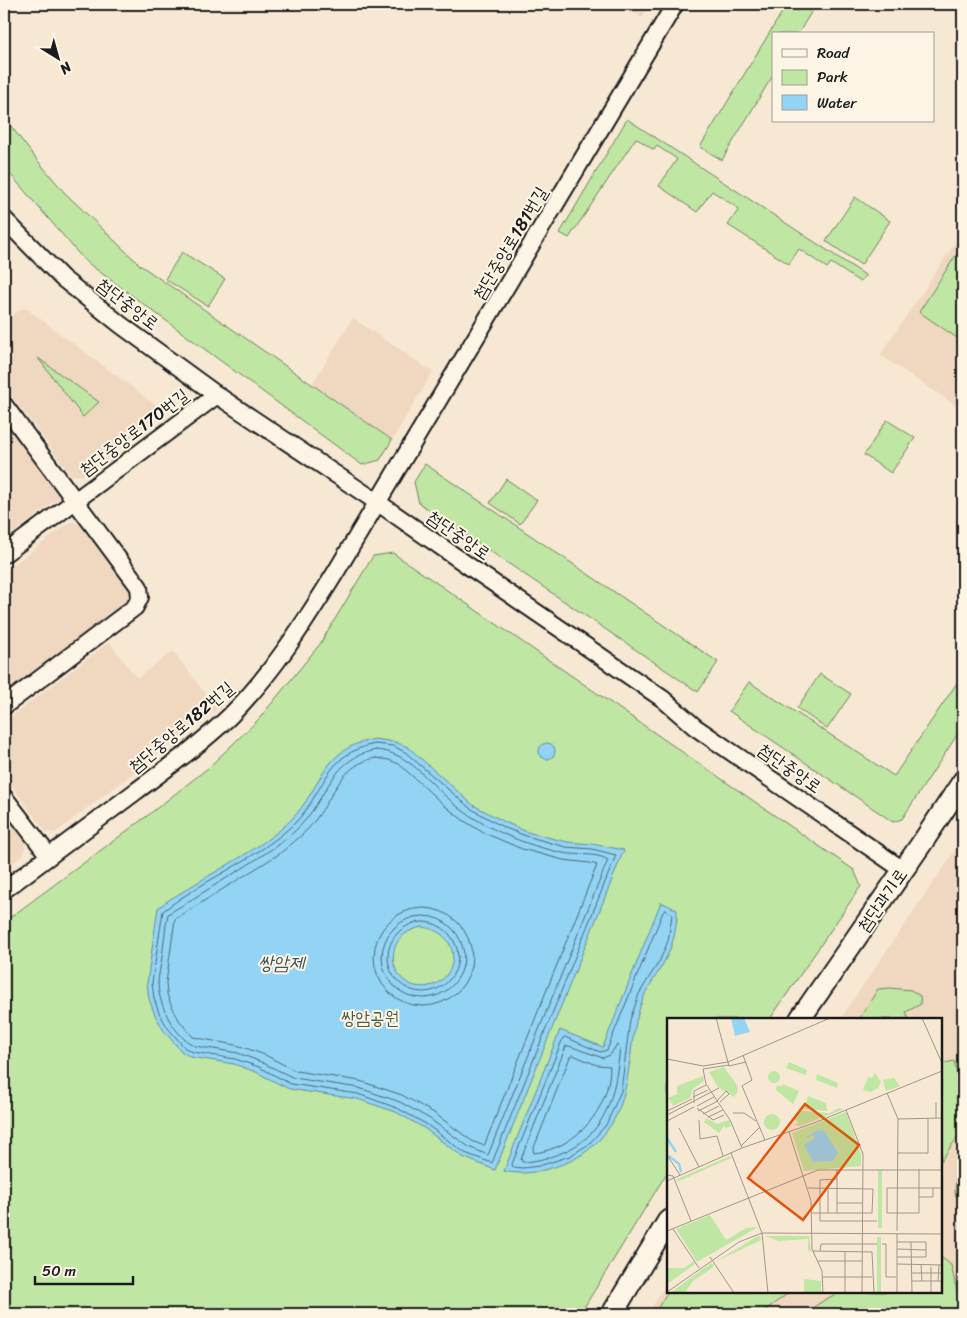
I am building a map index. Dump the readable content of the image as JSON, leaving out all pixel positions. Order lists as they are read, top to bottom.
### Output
{
  "streets": {
    "main road": ["첨단과기로"],
    "street": [
      "첨단중앙로181번길",
      "첨단중앙로",
      "첨단중앙로170번길",
      "첨단중앙로182번길"
    ]
  },
  "crossings": [
    ["첨단중앙로181번길", "첨단중앙로"],
    ["첨단중앙로181번길", "첨단중앙로182번길"],
    ["첨단중앙로", "첨단중앙로170번길"],
    ["첨단중앙로", "첨단중앙로182번길"],
    ["첨단중앙로", "첨단과기로"]
  ],
  "water": ["쌍암제"],
  "parks": ["쌍암공원"],
  "legend": ["Road", "Park", "Water"],
  "scale_bar": "50 m",
  "north": "bottom right"
}
